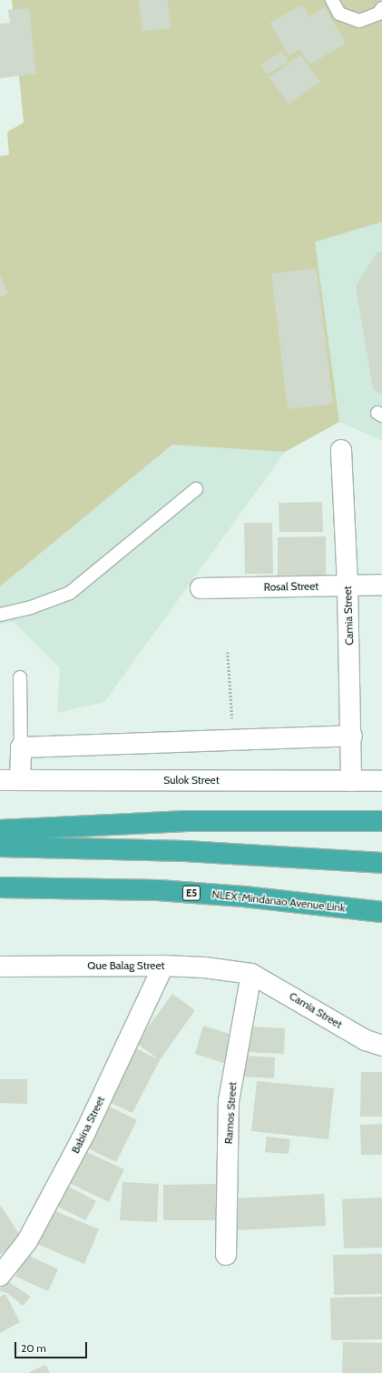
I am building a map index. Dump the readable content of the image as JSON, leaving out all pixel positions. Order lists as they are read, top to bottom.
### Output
{
  "streets": {
    "highway": ["E5", "NLEX-Mindanao Avenue Link"],
    "street": [
      "Rosal Street",
      "Camia Street",
      "Sulok Street",
      "Que Balag Street",
      "Ramos Street",
      "Babina Street"
    ]
  },
  "crossings": [
    ["Rosal Street", "Camia Street"],
    ["Camia Street", "Sulok Street"],
    ["Camia Street", "Que Balag Street"],
    ["Camia Street", "Ramos Street"],
    ["Que Balag Street", "Ramos Street"],
    ["Que Balag Street", "Babina Street"]
  ],
  "scale_bar": "20 m"
}
